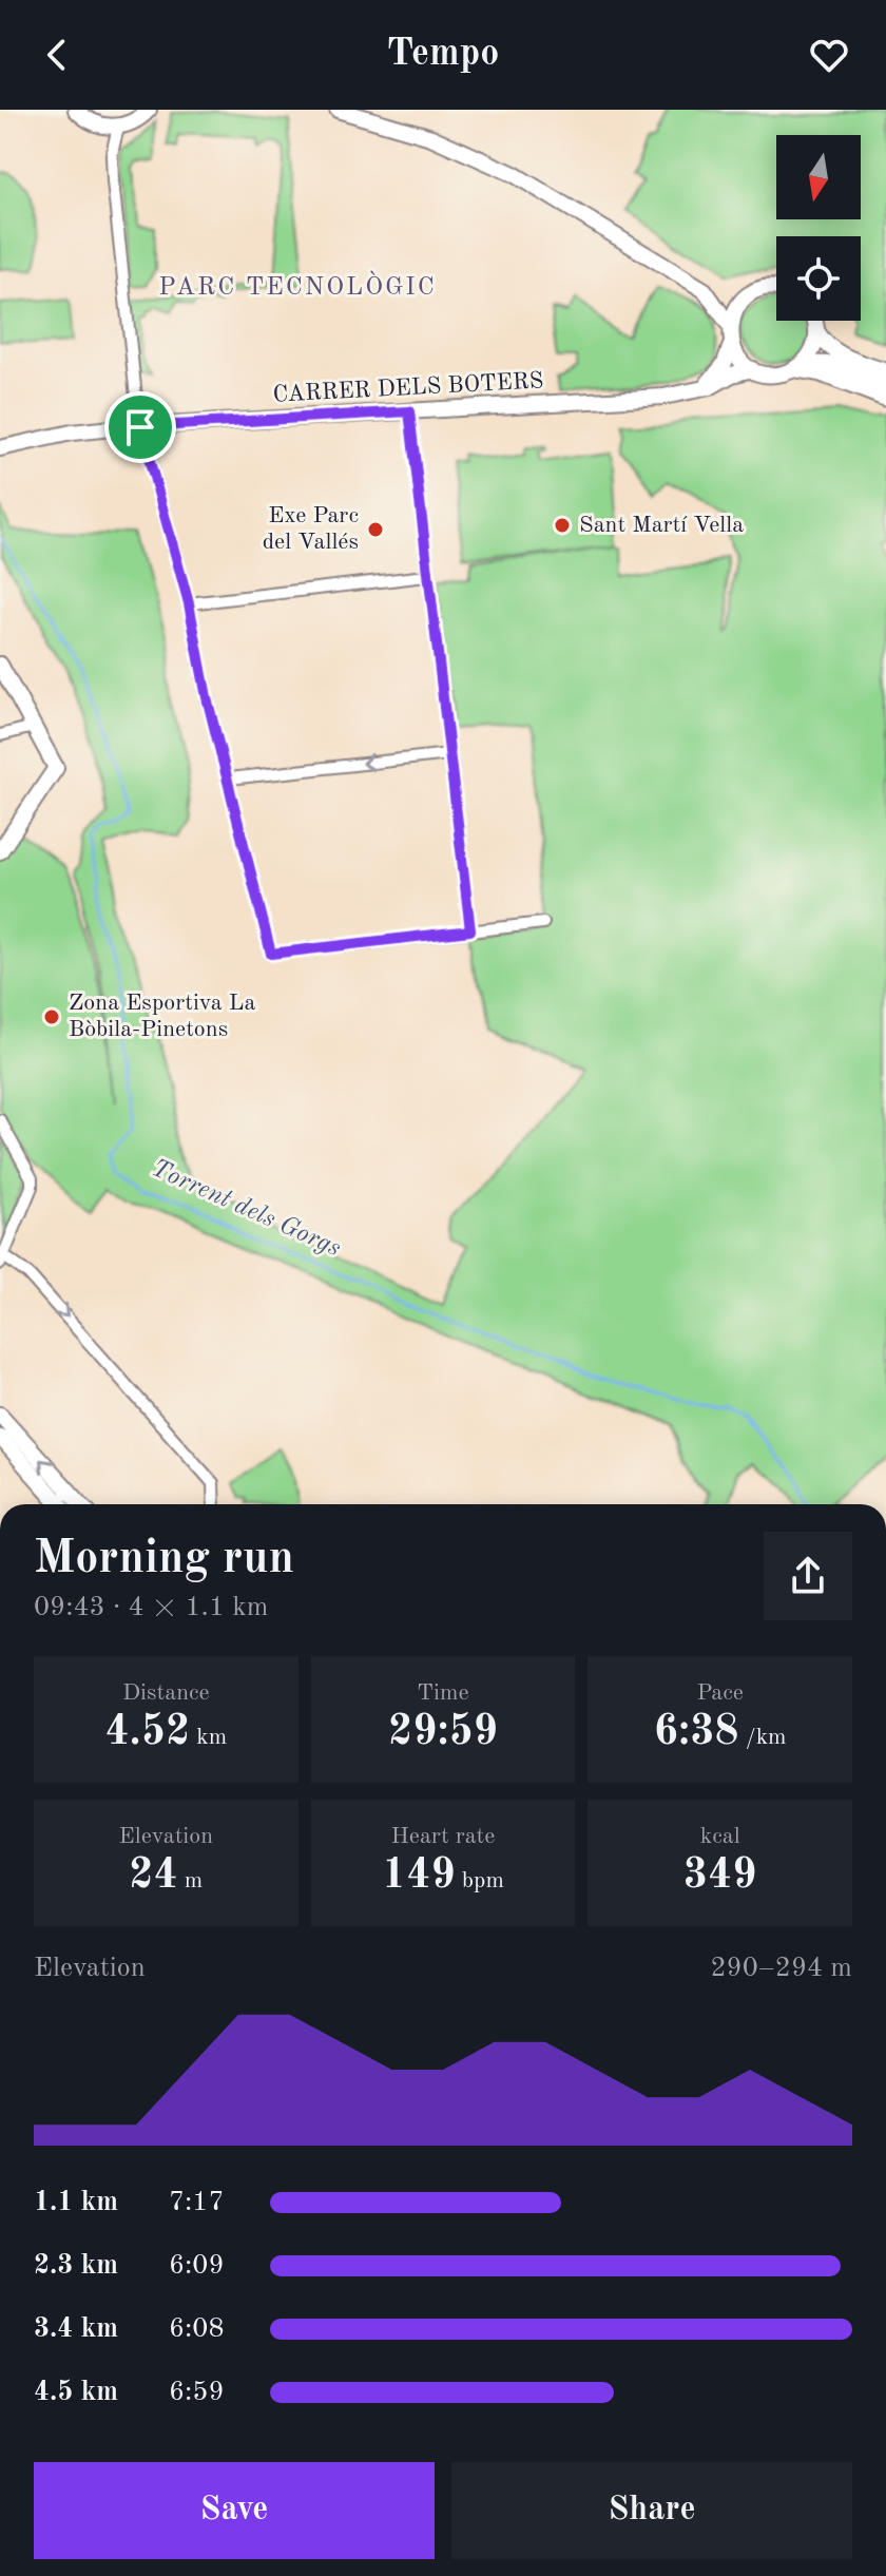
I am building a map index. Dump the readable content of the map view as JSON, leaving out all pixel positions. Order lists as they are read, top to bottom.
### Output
{
  "streets": {
    "street": ["CARRER DELS BOTERS"]
  },
  "districts": ["PARC TECNOLÒGIC"],
  "water": ["Torrent dels Gorgs"],
  "places": ["Sant Martí Vella", "Exe Parc del Vallés", "Zona Esportiva La Bòbila-Pinetons"],
  "north": "bottom",
  "page": {
    "header": "Tempo",
    "heading": ["Morning run", "09:43 · 4 × 1.1 km"],
    "stats": [
      ["Distance", "4.52 km"],
      ["Time", "29:59"],
      ["Pace", "6:38 /km"],
      ["Elevation", "24 m"],
      ["Heart rate", "149 bpm"],
      ["kcal", "349"]
    ],
    "chart": ["Elevation", "290–294 m"],
    "list": [
      {
        "name": "1.1 km",
        "note": "7:17"
      },
      {
        "name": "2.3 km",
        "note": "6:09"
      },
      {
        "name": "3.4 km",
        "note": "6:08"
      },
      {
        "name": "4.5 km",
        "note": "6:59"
      }
    ],
    "buttons": ["Save", "Share"]
  }
}
